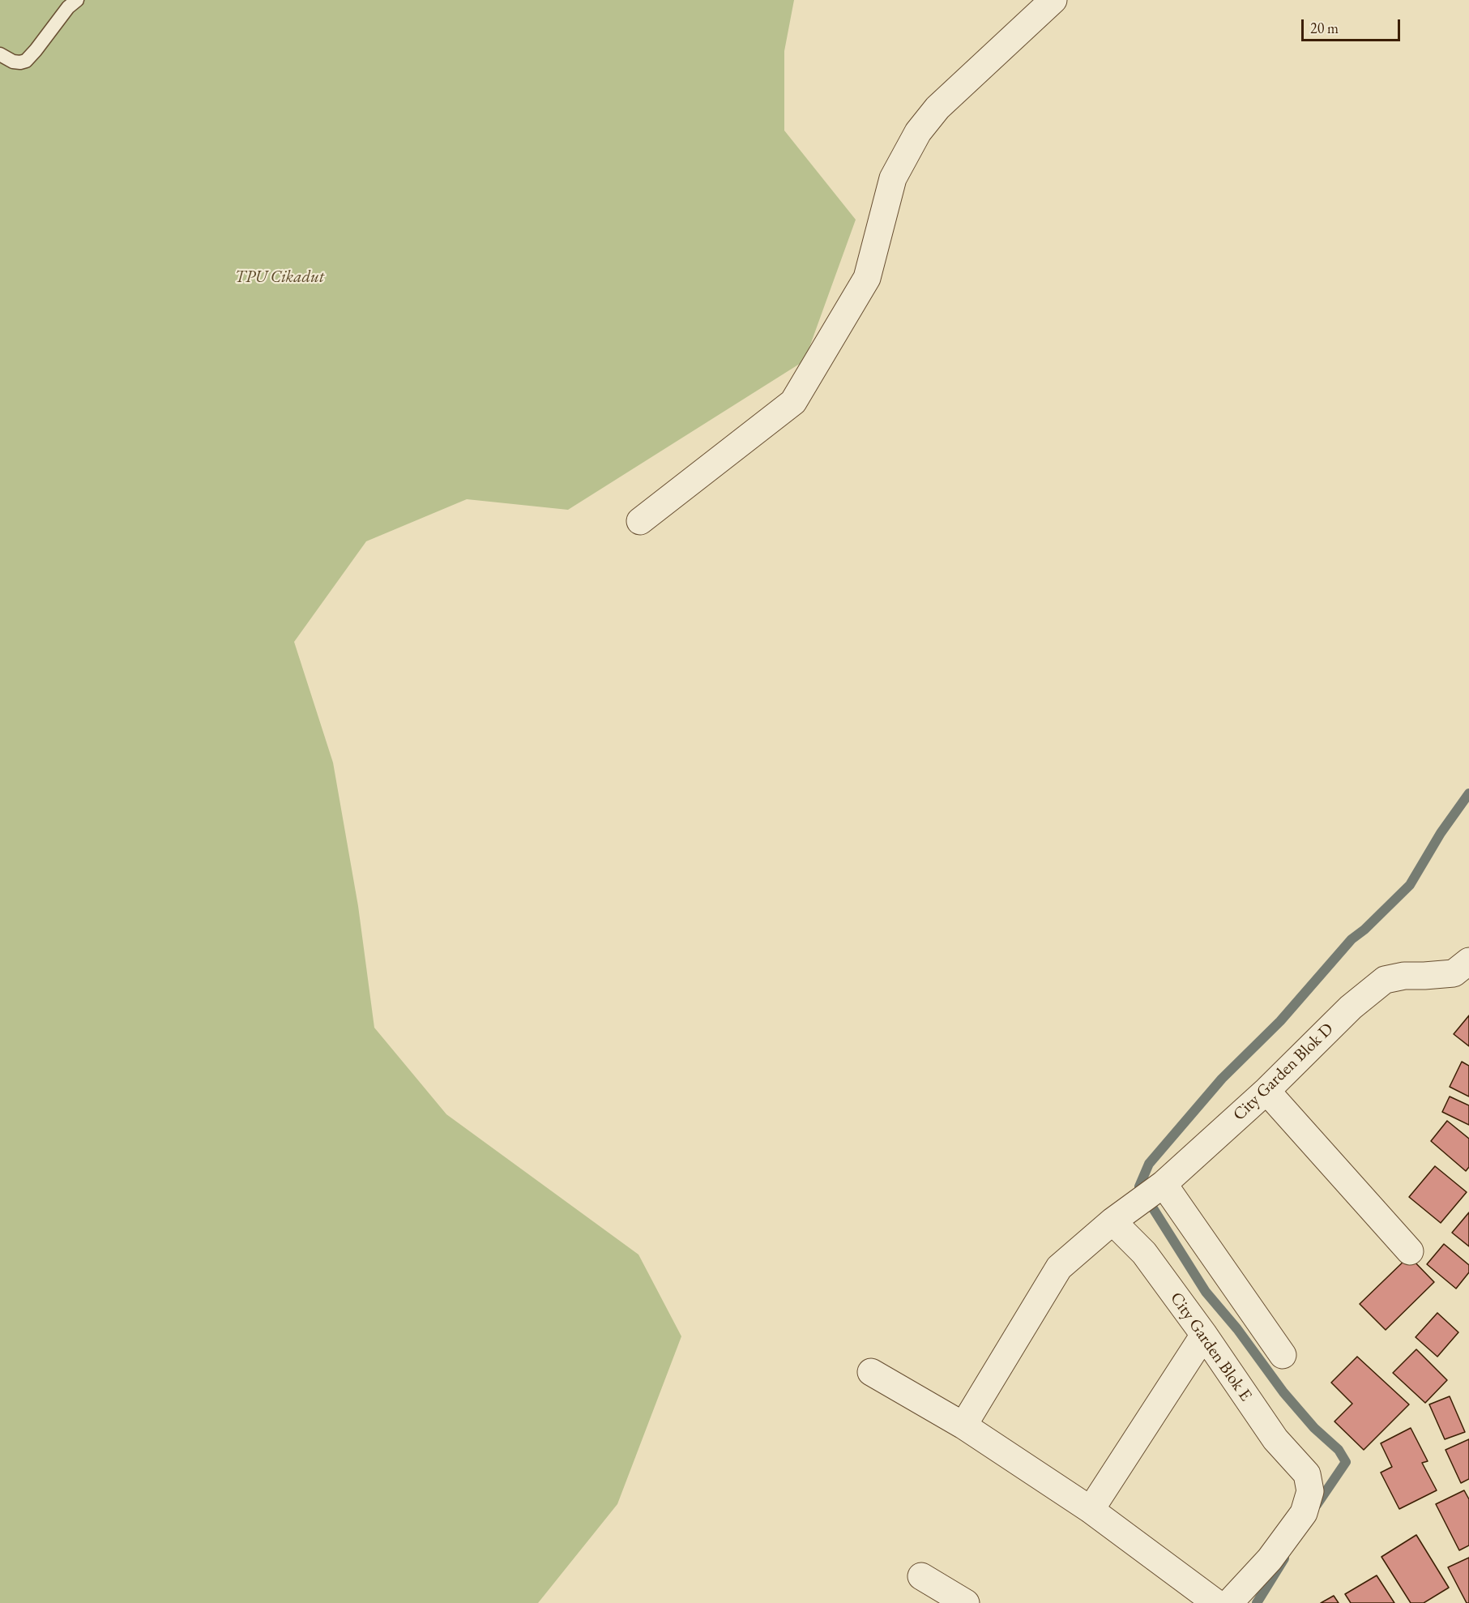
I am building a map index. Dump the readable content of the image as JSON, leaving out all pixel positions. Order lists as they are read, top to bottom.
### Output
{
  "streets": {
    "street": ["City Garden Blok D", "City Garden Blok E"]
  },
  "crossings": [
    ["City Garden Blok D", "City Garden Blok E"]
  ],
  "parks": ["TPU Cikadut"],
  "scale_bar": "20 m"
}
